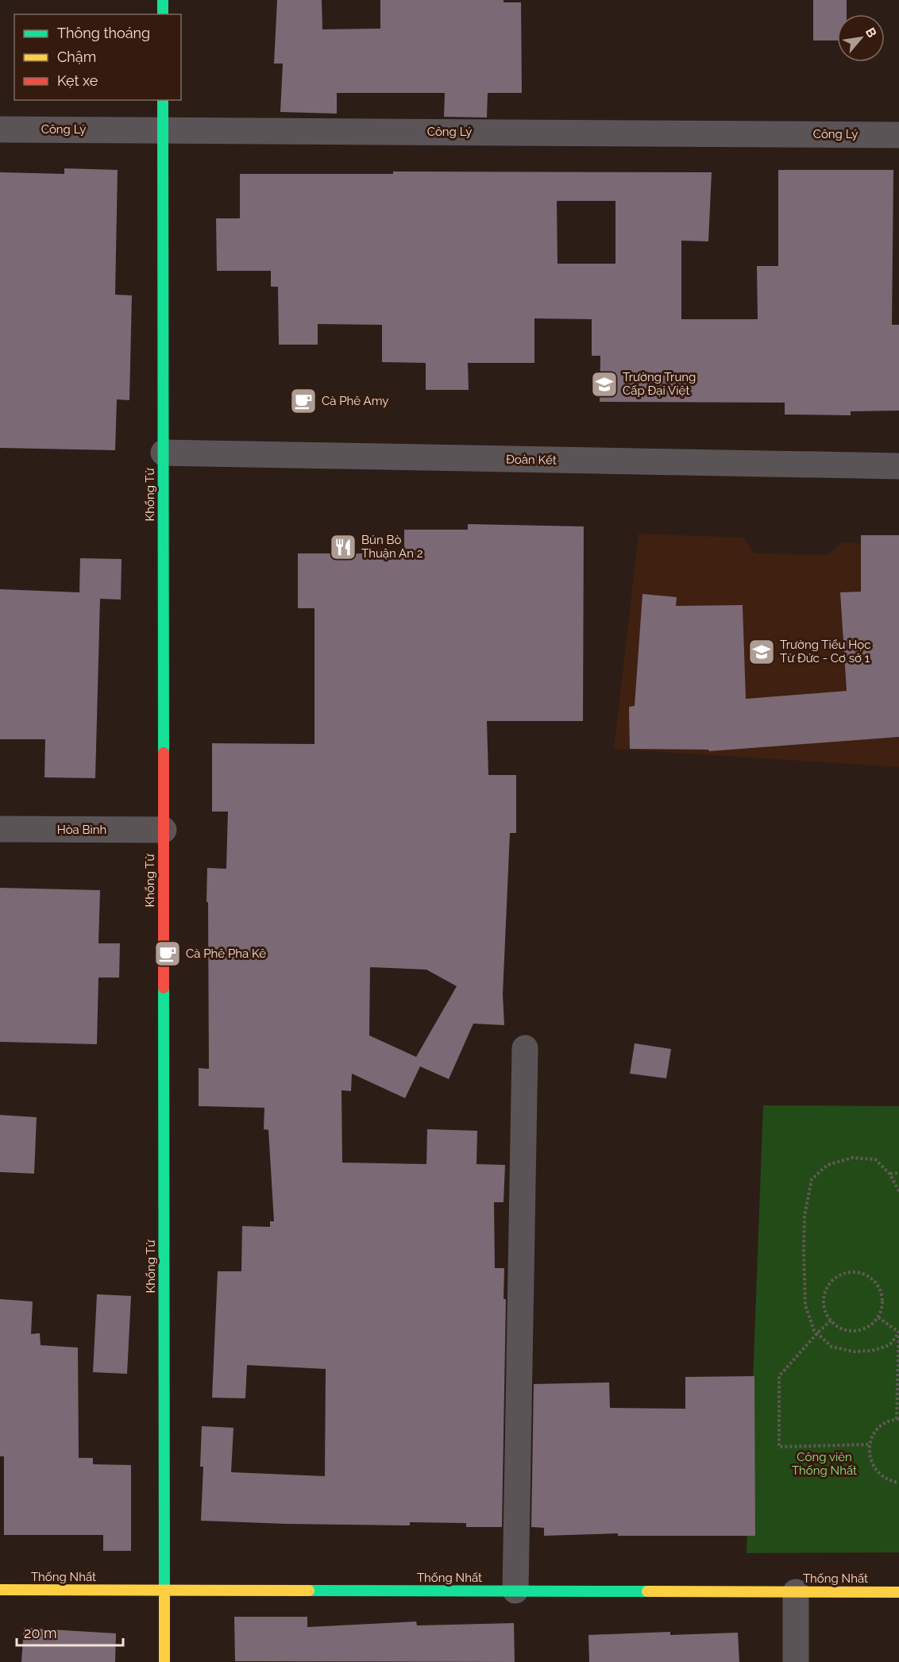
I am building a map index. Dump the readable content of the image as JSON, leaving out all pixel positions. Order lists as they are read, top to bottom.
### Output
{
  "streets": {
    "street": [
      "Công Lý",
      "Đoàn Kết",
      "Khổng Tử",
      "Hòa Bình",
      "Thống Nhất"
    ]
  },
  "crossings": [
    ["Công Lý", "Khổng Tử"],
    ["Đoàn Kết", "Khổng Tử"],
    ["Khổng Tử", "Hòa Bình"],
    ["Khổng Tử", "Thống Nhất"]
  ],
  "parks": ["Công viên Thống Nhất"],
  "places": {
    "school or university": ["Trường Trung Cấp Đại Việt", "Trường Tiểu Học Từ Đức - Cơ sở 1"],
    "cafe": ["Cà Phê Amy", "Cà Phê Pha Kê"],
    "restaurant": ["Bún Bò Thuận An 2"]
  },
  "legend": ["Thông thoáng", "Chậm", "Kẹt xe"],
  "scale_bar": "20 m",
  "north": "top right"
}
